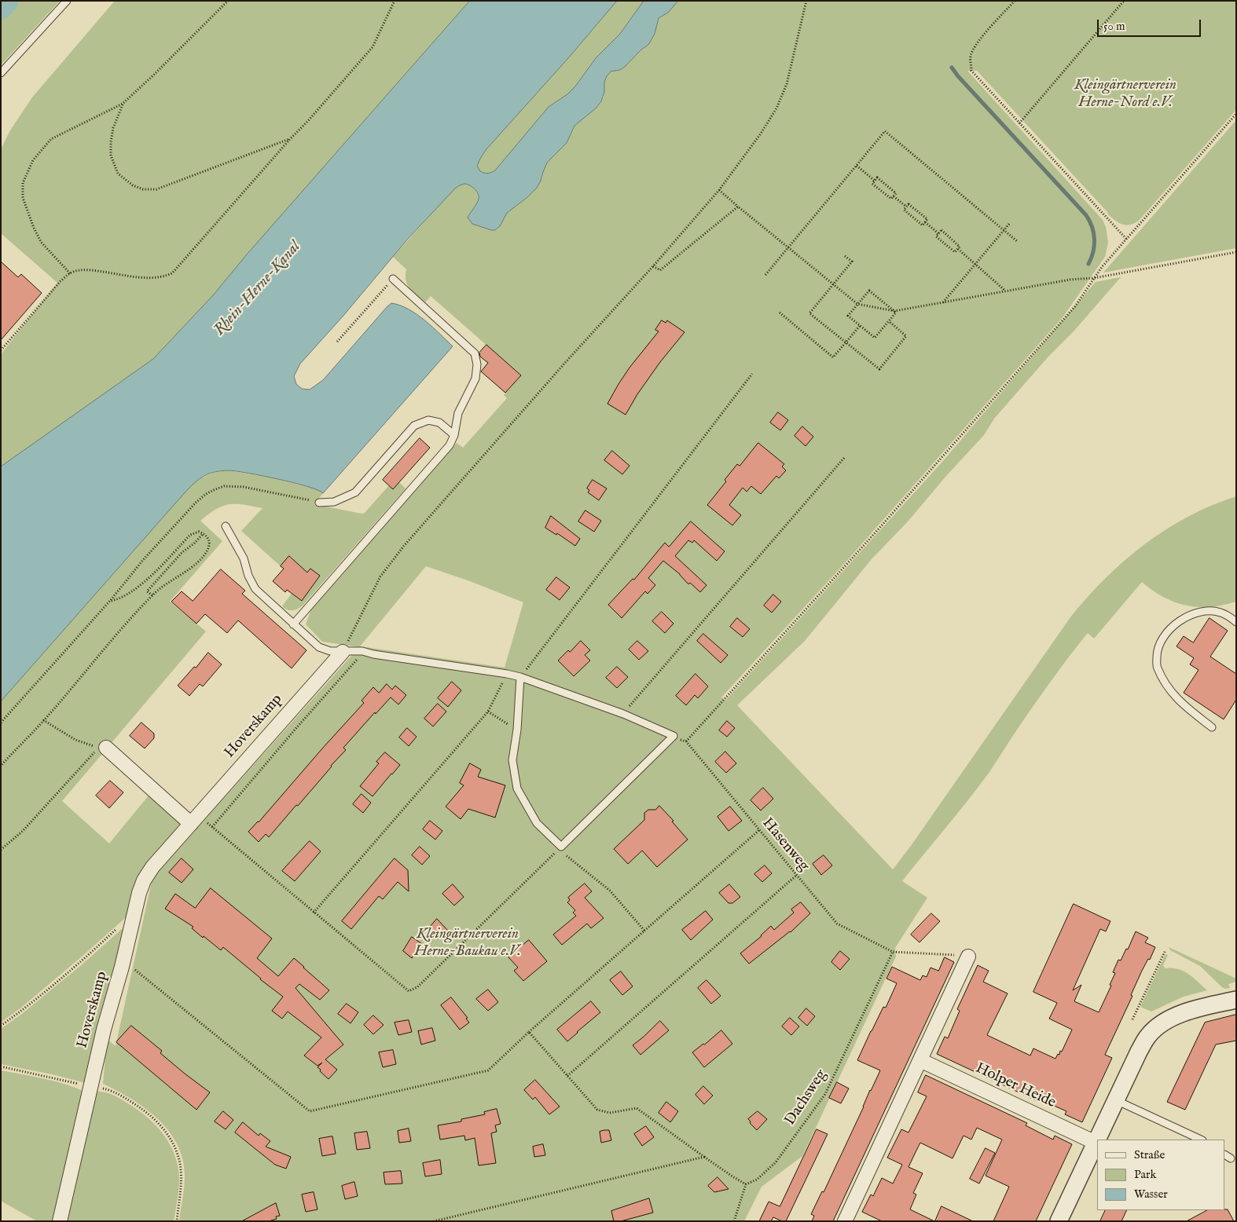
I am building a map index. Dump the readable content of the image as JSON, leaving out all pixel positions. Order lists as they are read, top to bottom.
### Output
{
  "streets": {
    "street": ["Hoverskamp", "Holper Heide"],
    "path": ["Hasenweg", "Dachsweg"]
  },
  "crossings": [
    ["Hasenweg", "Dachsweg"]
  ],
  "water": ["Rhein-Herne-Kanal"],
  "parks": ["Kleingärtnerverein Herne-Nord e.V.", "Kleingärtnerverein Herne-Baukau e.V."],
  "legend": ["Straße", "Park", "Wasser"],
  "scale_bar": "50 m"
}
